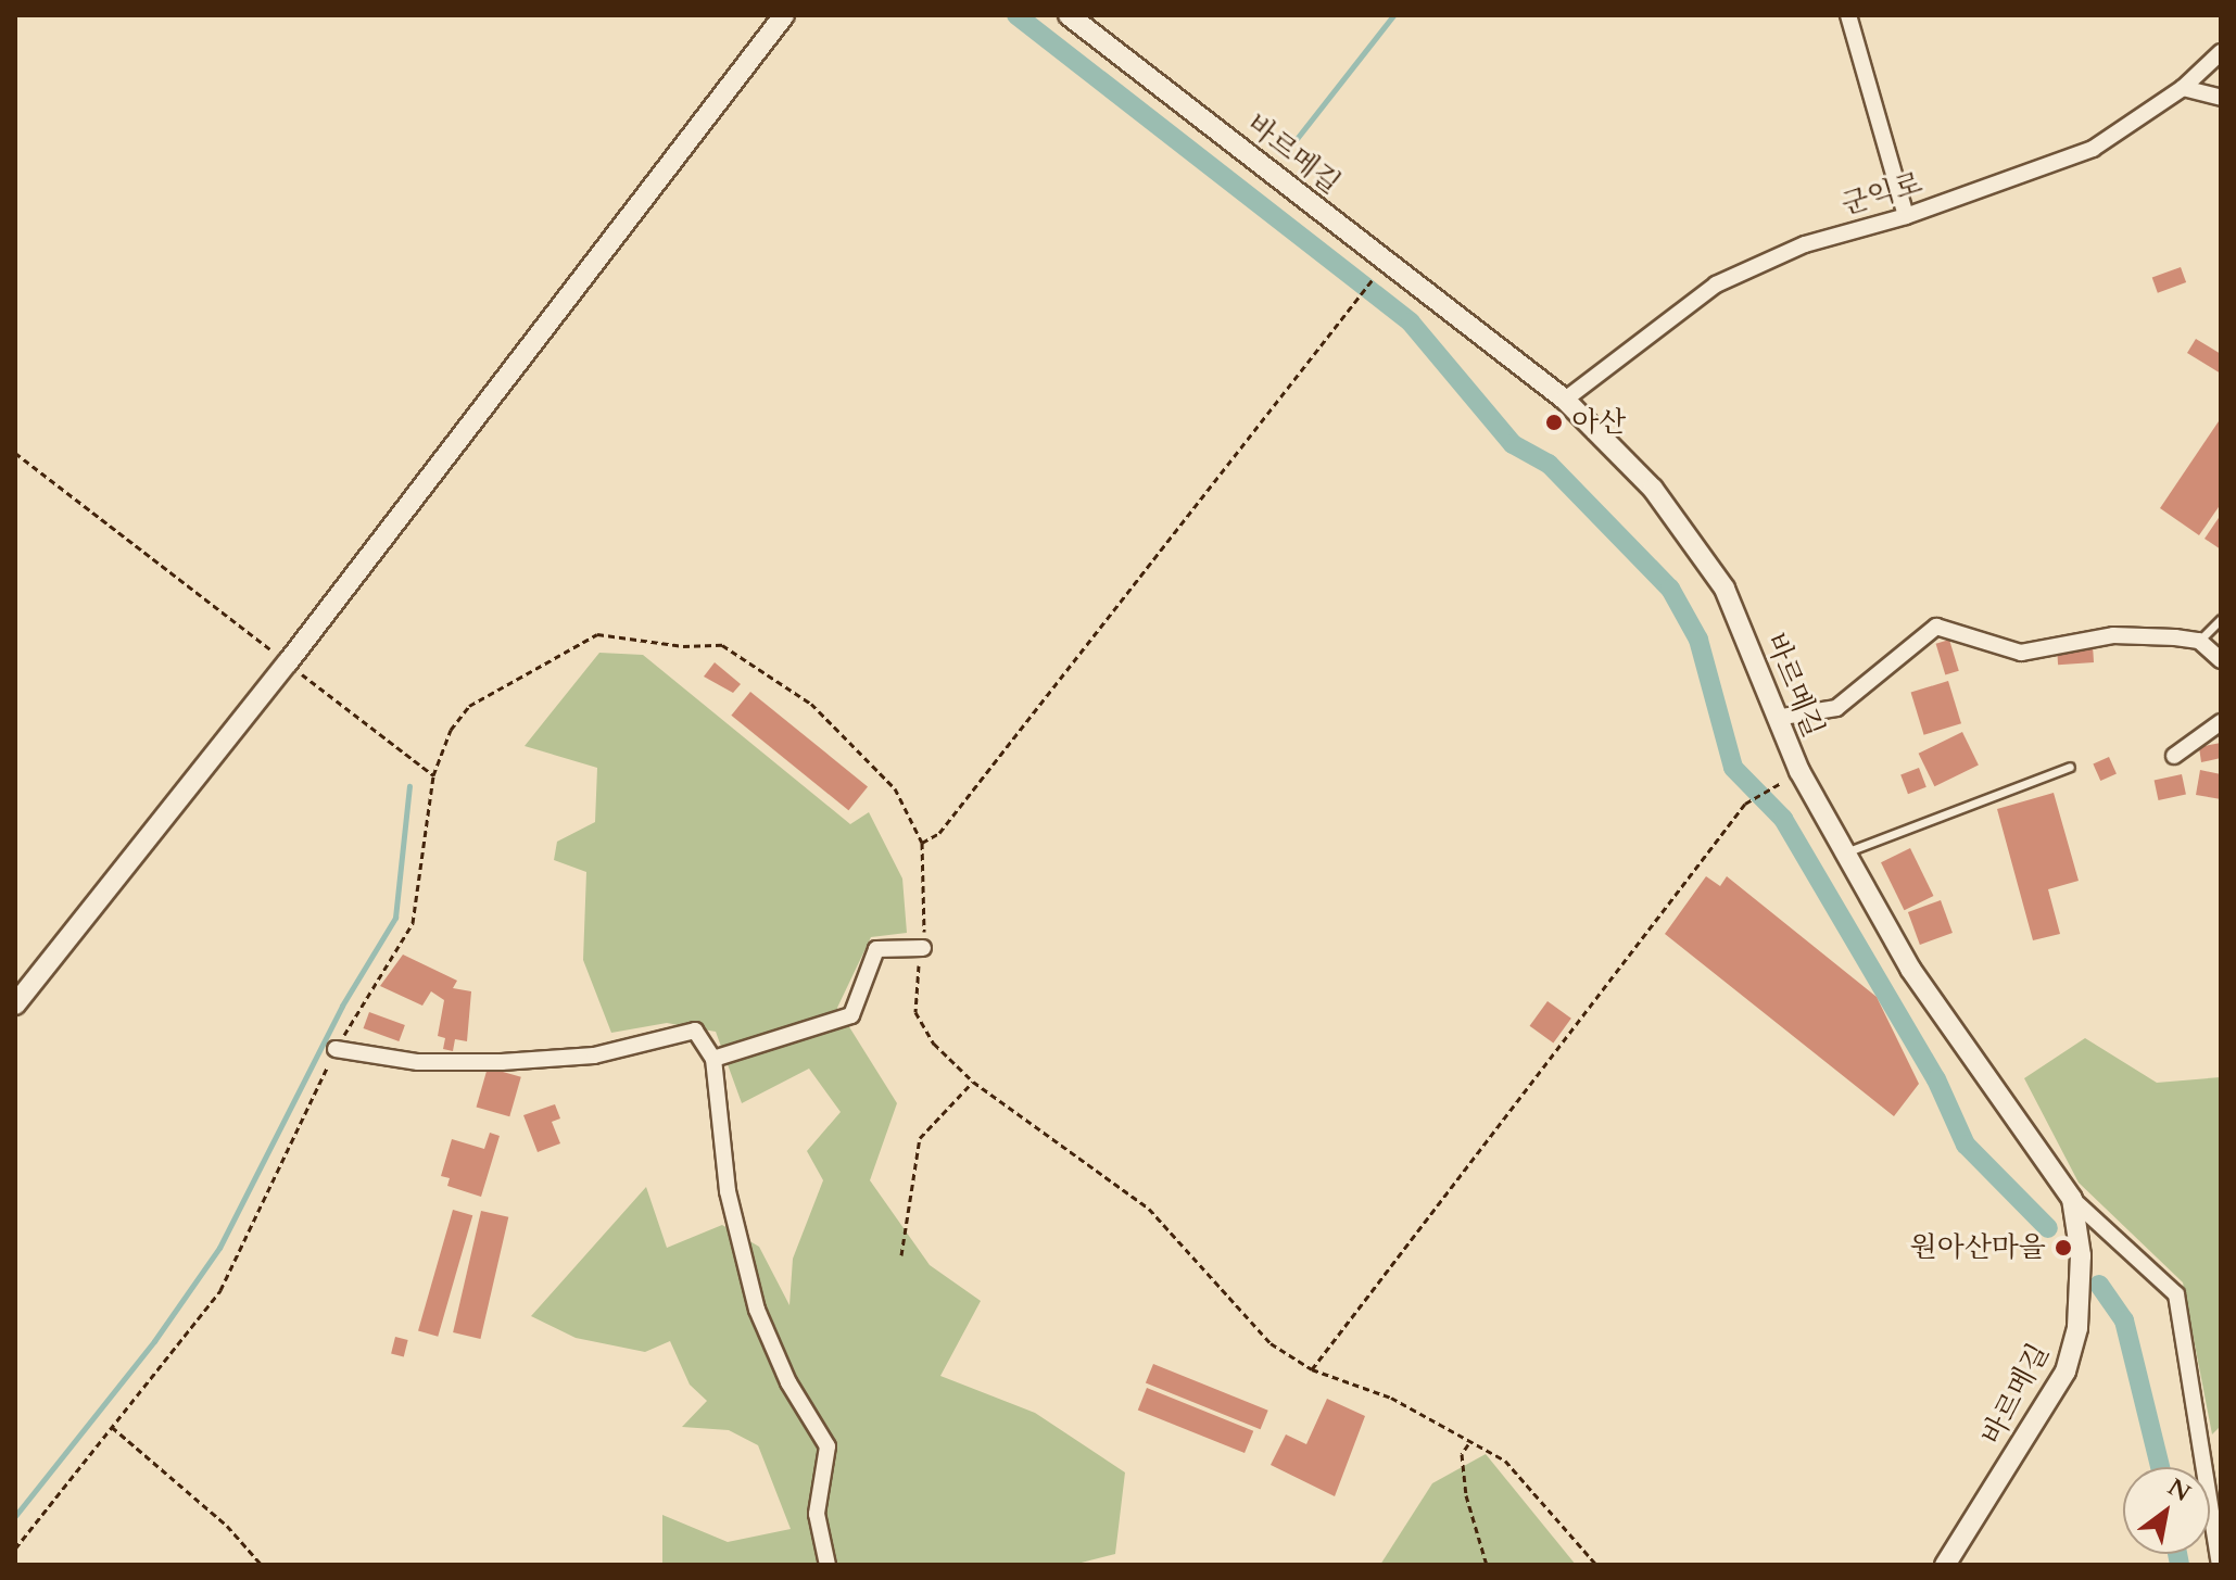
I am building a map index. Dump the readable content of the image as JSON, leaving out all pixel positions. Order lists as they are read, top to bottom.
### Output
{
  "streets": {
    "street": ["바르메길", "군익로"]
  },
  "crossings": [
    ["바르메길", "군익로"]
  ],
  "places": ["아산", "원아산마을"],
  "north": "top right"
}
